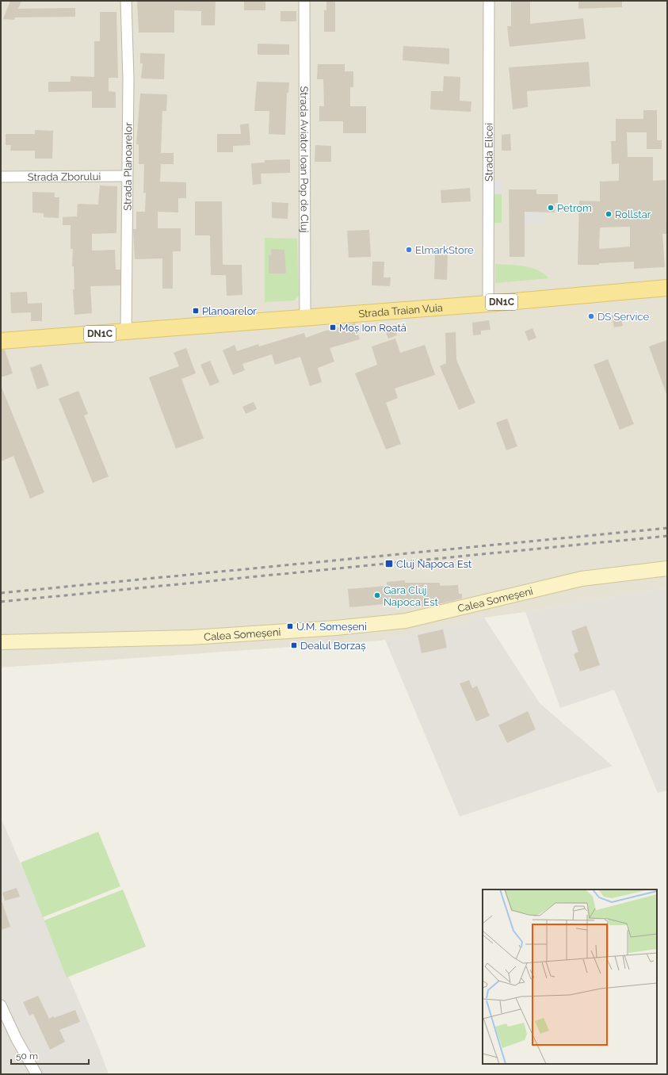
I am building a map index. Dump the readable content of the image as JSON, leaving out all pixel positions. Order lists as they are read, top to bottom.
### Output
{
  "streets": {
    "main road": ["DN1C", "Strada Traian Vuia", "Calea Someșeni"],
    "street": [
      "Strada Elicei",
      "Strada Aviator Ioan Pop de Cluj",
      "Strada Planoarelor",
      "Strada Zborului"
    ]
  },
  "crossings": [
    ["Strada Elicei", "Strada Traian Vuia"],
    ["Strada Aviator Ioan Pop de Cluj", "Strada Traian Vuia"],
    ["Strada Planoarelor", "Strada Zborului"],
    ["Strada Planoarelor", "Strada Traian Vuia"]
  ],
  "places": {
    "other": [
      "Petrom",
      "Rollstar",
      "ElmarkStore",
      "DS Service",
      "Gara Cluj Napoca Est"
    ],
    "transit": [
      "Planoarelor",
      "Moș Ion Roată",
      "Cluj Napoca Est",
      "U.M. Someșeni",
      "Dealul Borzaș"
    ]
  },
  "scale_bar": "50 m"
}
